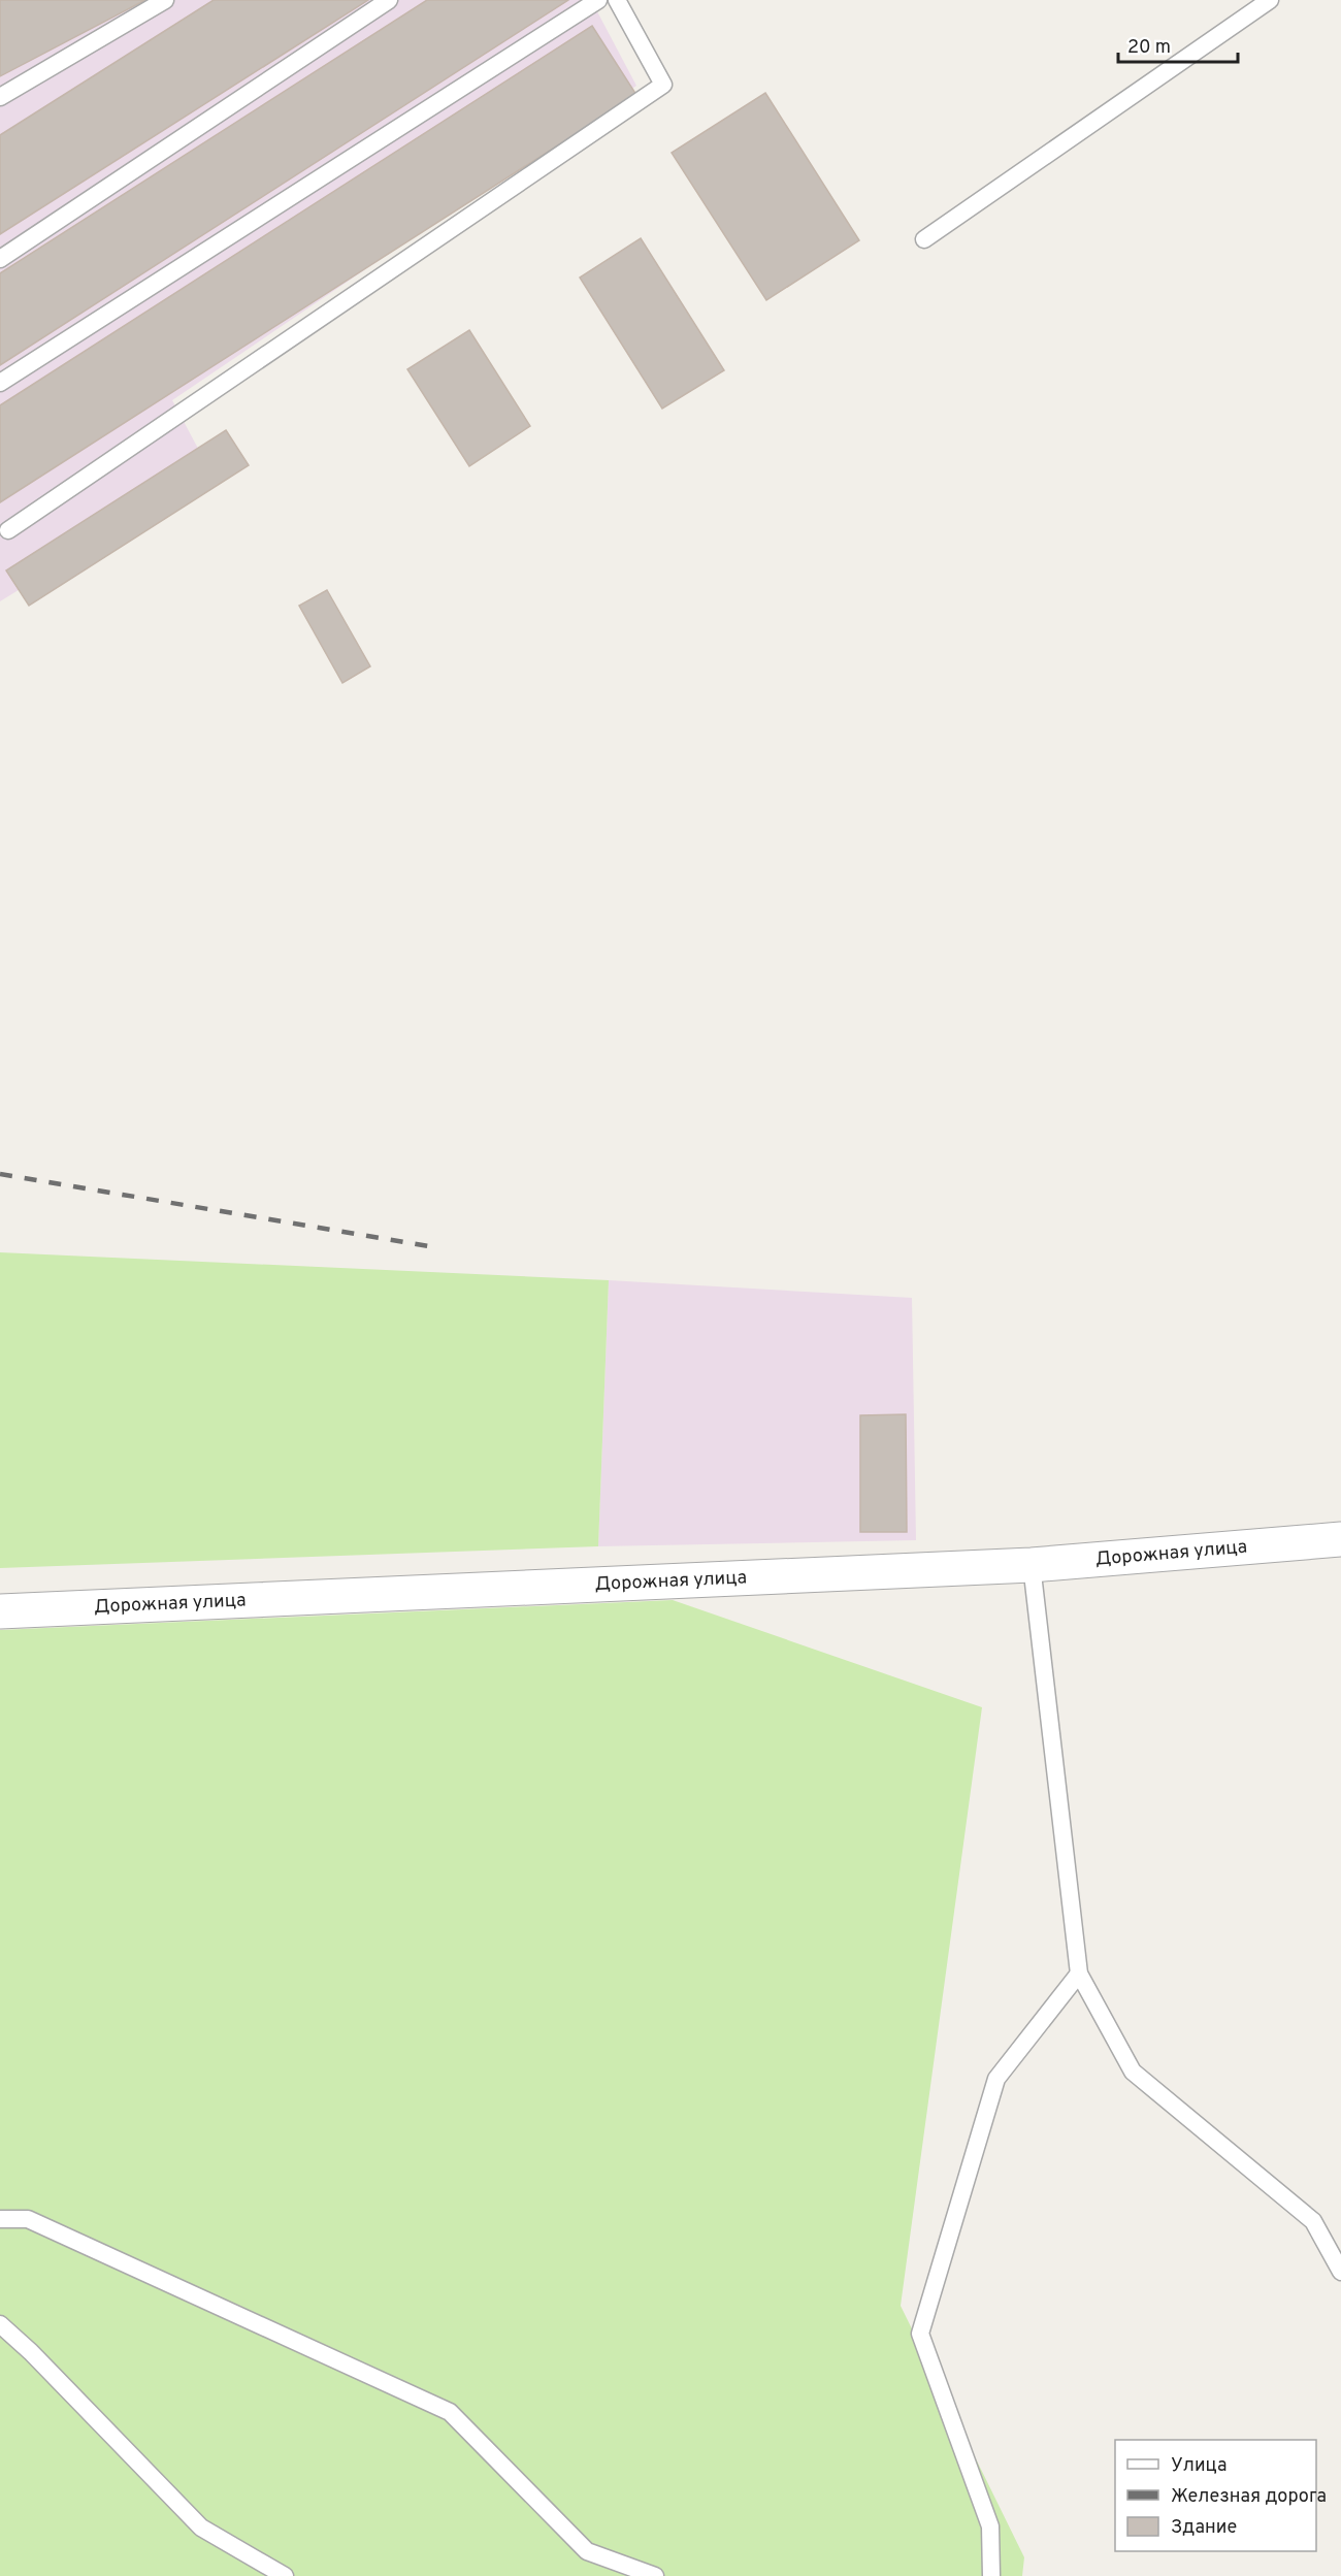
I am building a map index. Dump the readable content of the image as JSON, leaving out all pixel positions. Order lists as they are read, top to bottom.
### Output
{
  "streets": {
    "street": ["Дорожная улица"]
  },
  "legend": ["Улица", "Железная дорога", "Здание"],
  "scale_bar": "20 m"
}
